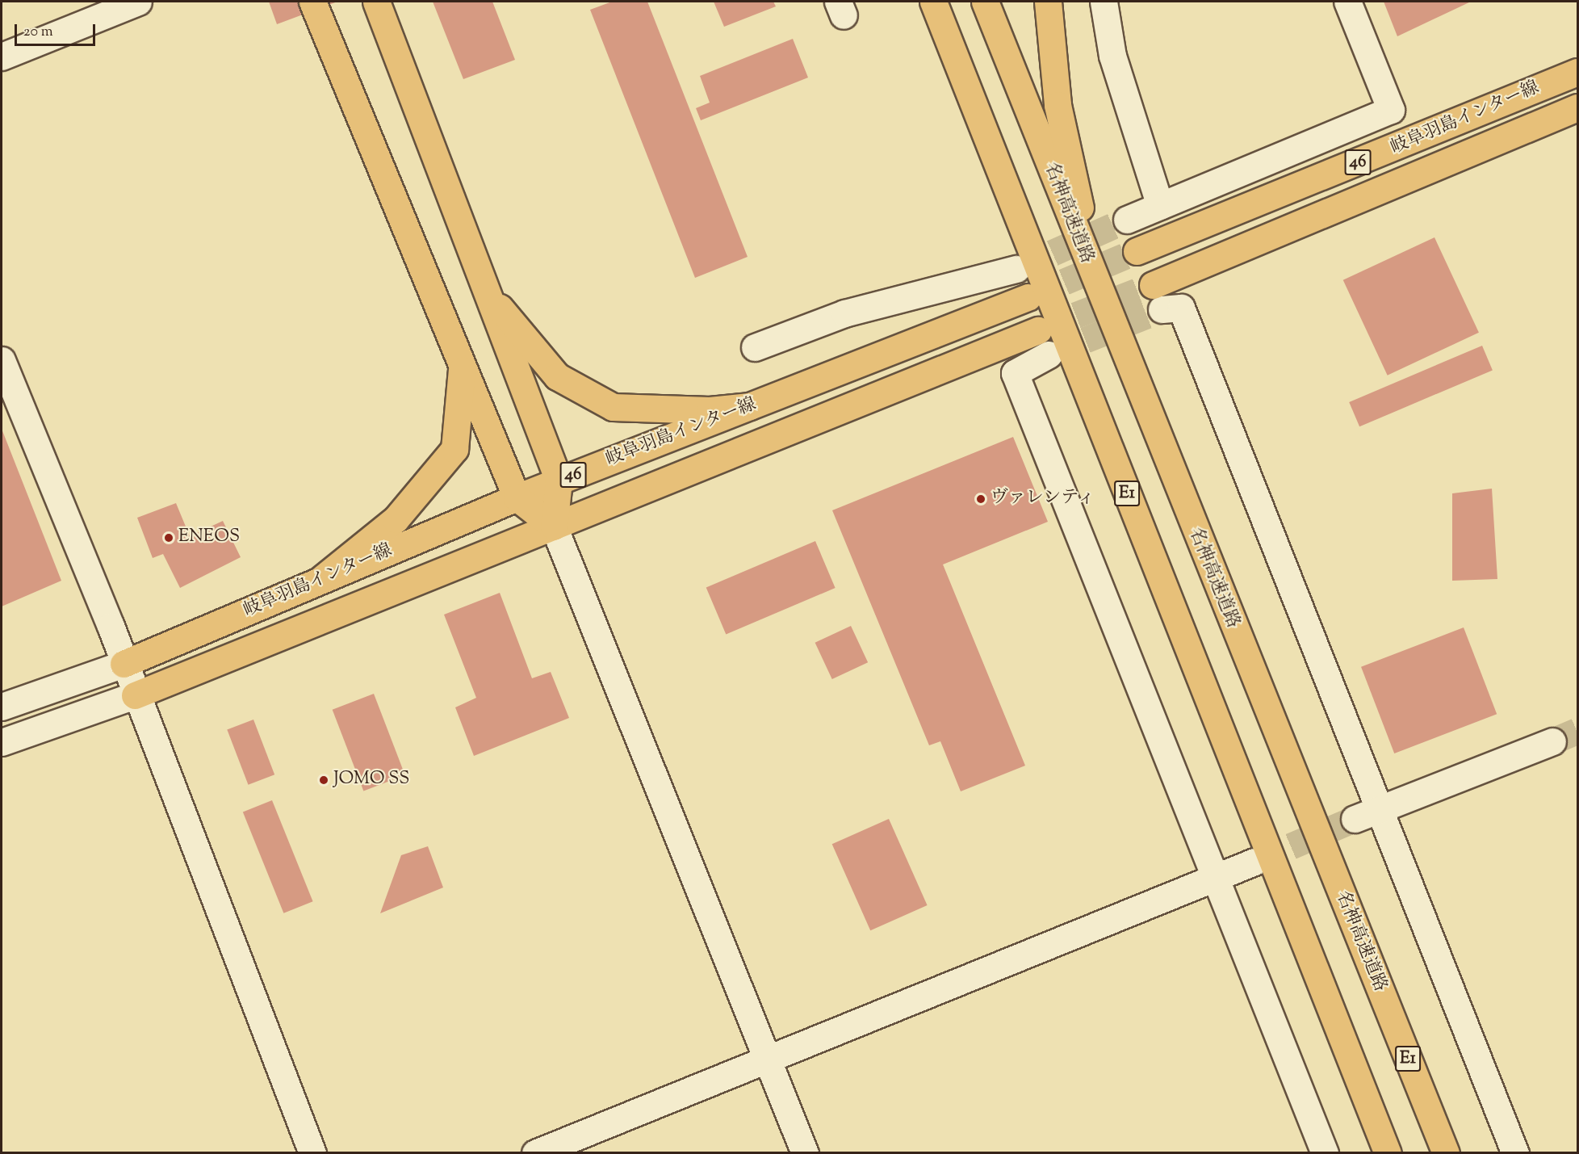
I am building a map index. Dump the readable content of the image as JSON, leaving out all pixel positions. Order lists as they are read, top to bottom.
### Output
{
  "streets": {
    "main road": [
      "岐阜羽島インター線",
      "46",
      "名神高速道路",
      "E1"
    ]
  },
  "places": ["ヴァレンティ", "ENEOS", "JOMO SS"],
  "scale_bar": "20 m"
}
